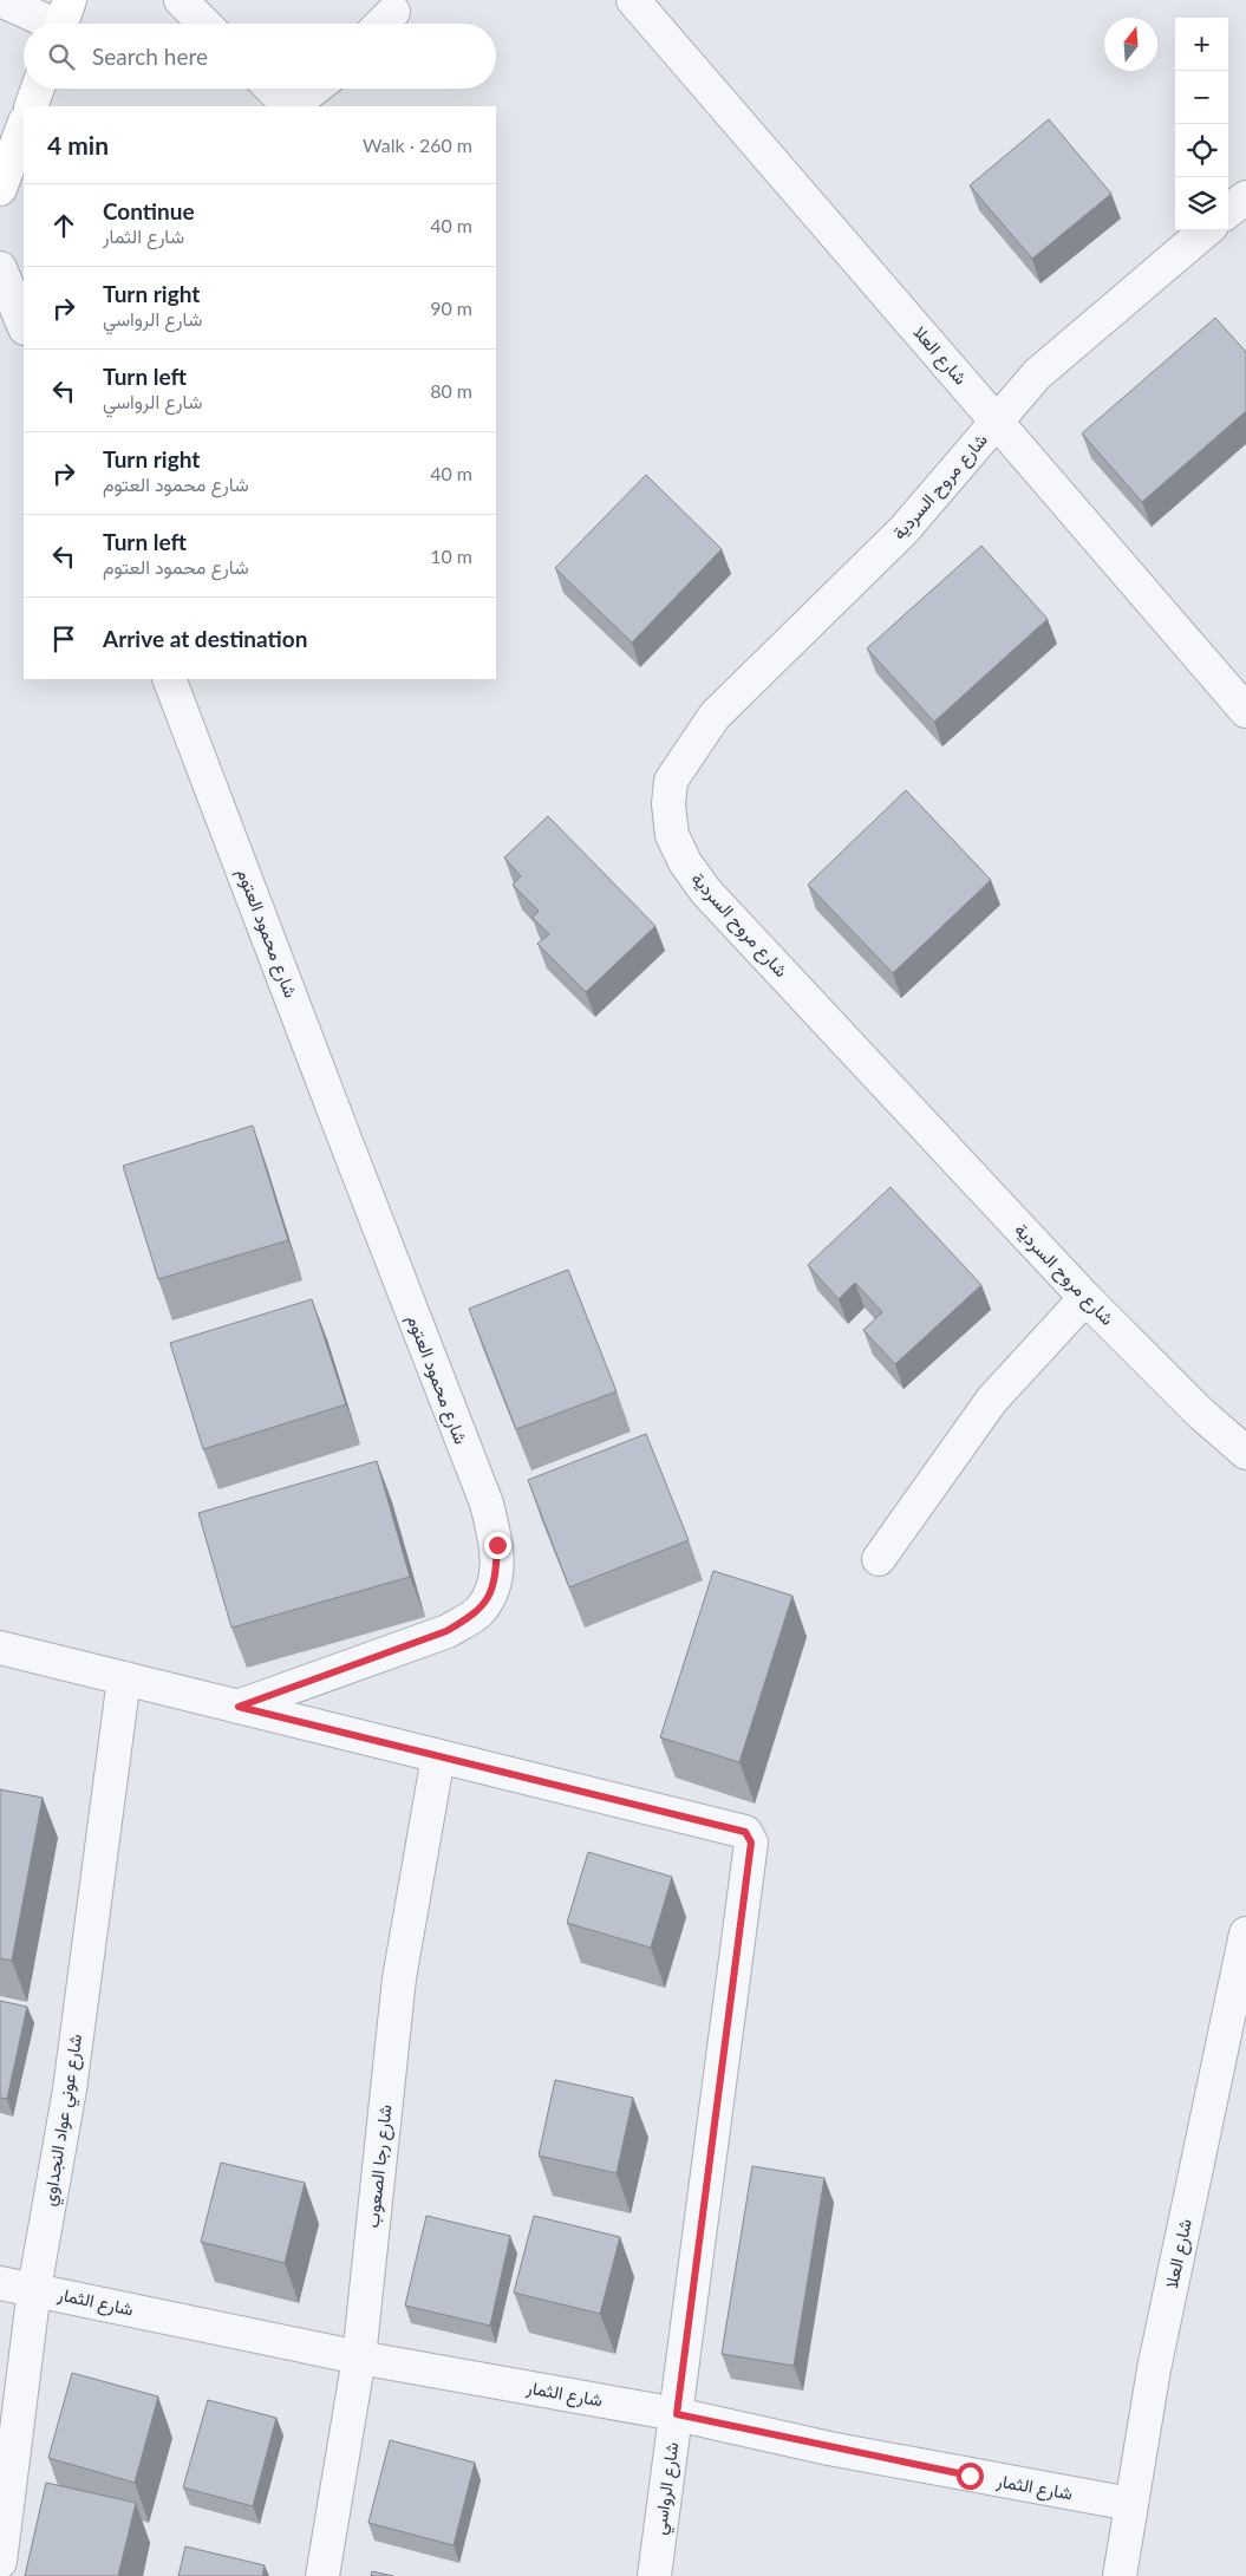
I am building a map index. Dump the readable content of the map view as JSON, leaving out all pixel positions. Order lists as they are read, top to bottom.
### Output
{
  "streets": {
    "street": [
      "شارع العلا",
      "شارع مروح السردية",
      "شارع محمود العتوم",
      "شارع عوني عواد النجداوي",
      "شارع رجا الصعوب",
      "شارع الثمار",
      "شارع الرواسي"
    ]
  },
  "crossings": [
    ["شارع العلا", "شارع مروح السردية"],
    ["شارع العلا", "شارع الثمار"],
    ["شارع محمود العتوم", "شارع الرواسي"],
    ["شارع عوني عواد النجداوي", "شارع الثمار"],
    ["شارع رجا الصعوب", "شارع الثمار"],
    ["شارع رجا الصعوب", "شارع الرواسي"],
    ["شارع الثمار", "شارع الرواسي"]
  ],
  "north": "top",
  "page": {
    "map_buttons": ["+", "−"],
    "search": "Search here",
    "heading": ["4 min", "Walk · 260 m"],
    "list": [
      ["Continue", "شارع الثمار", "40 m"],
      ["Turn right", "شارع الرواسي", "90 m"],
      ["Turn left", "شارع الرواسي", "80 m"],
      ["Turn right", "شارع محمود العتوم", "40 m"],
      ["Turn left", "شارع محمود العتوم", "10 m"],
      "Arrive at destination"
    ]
  }
}
